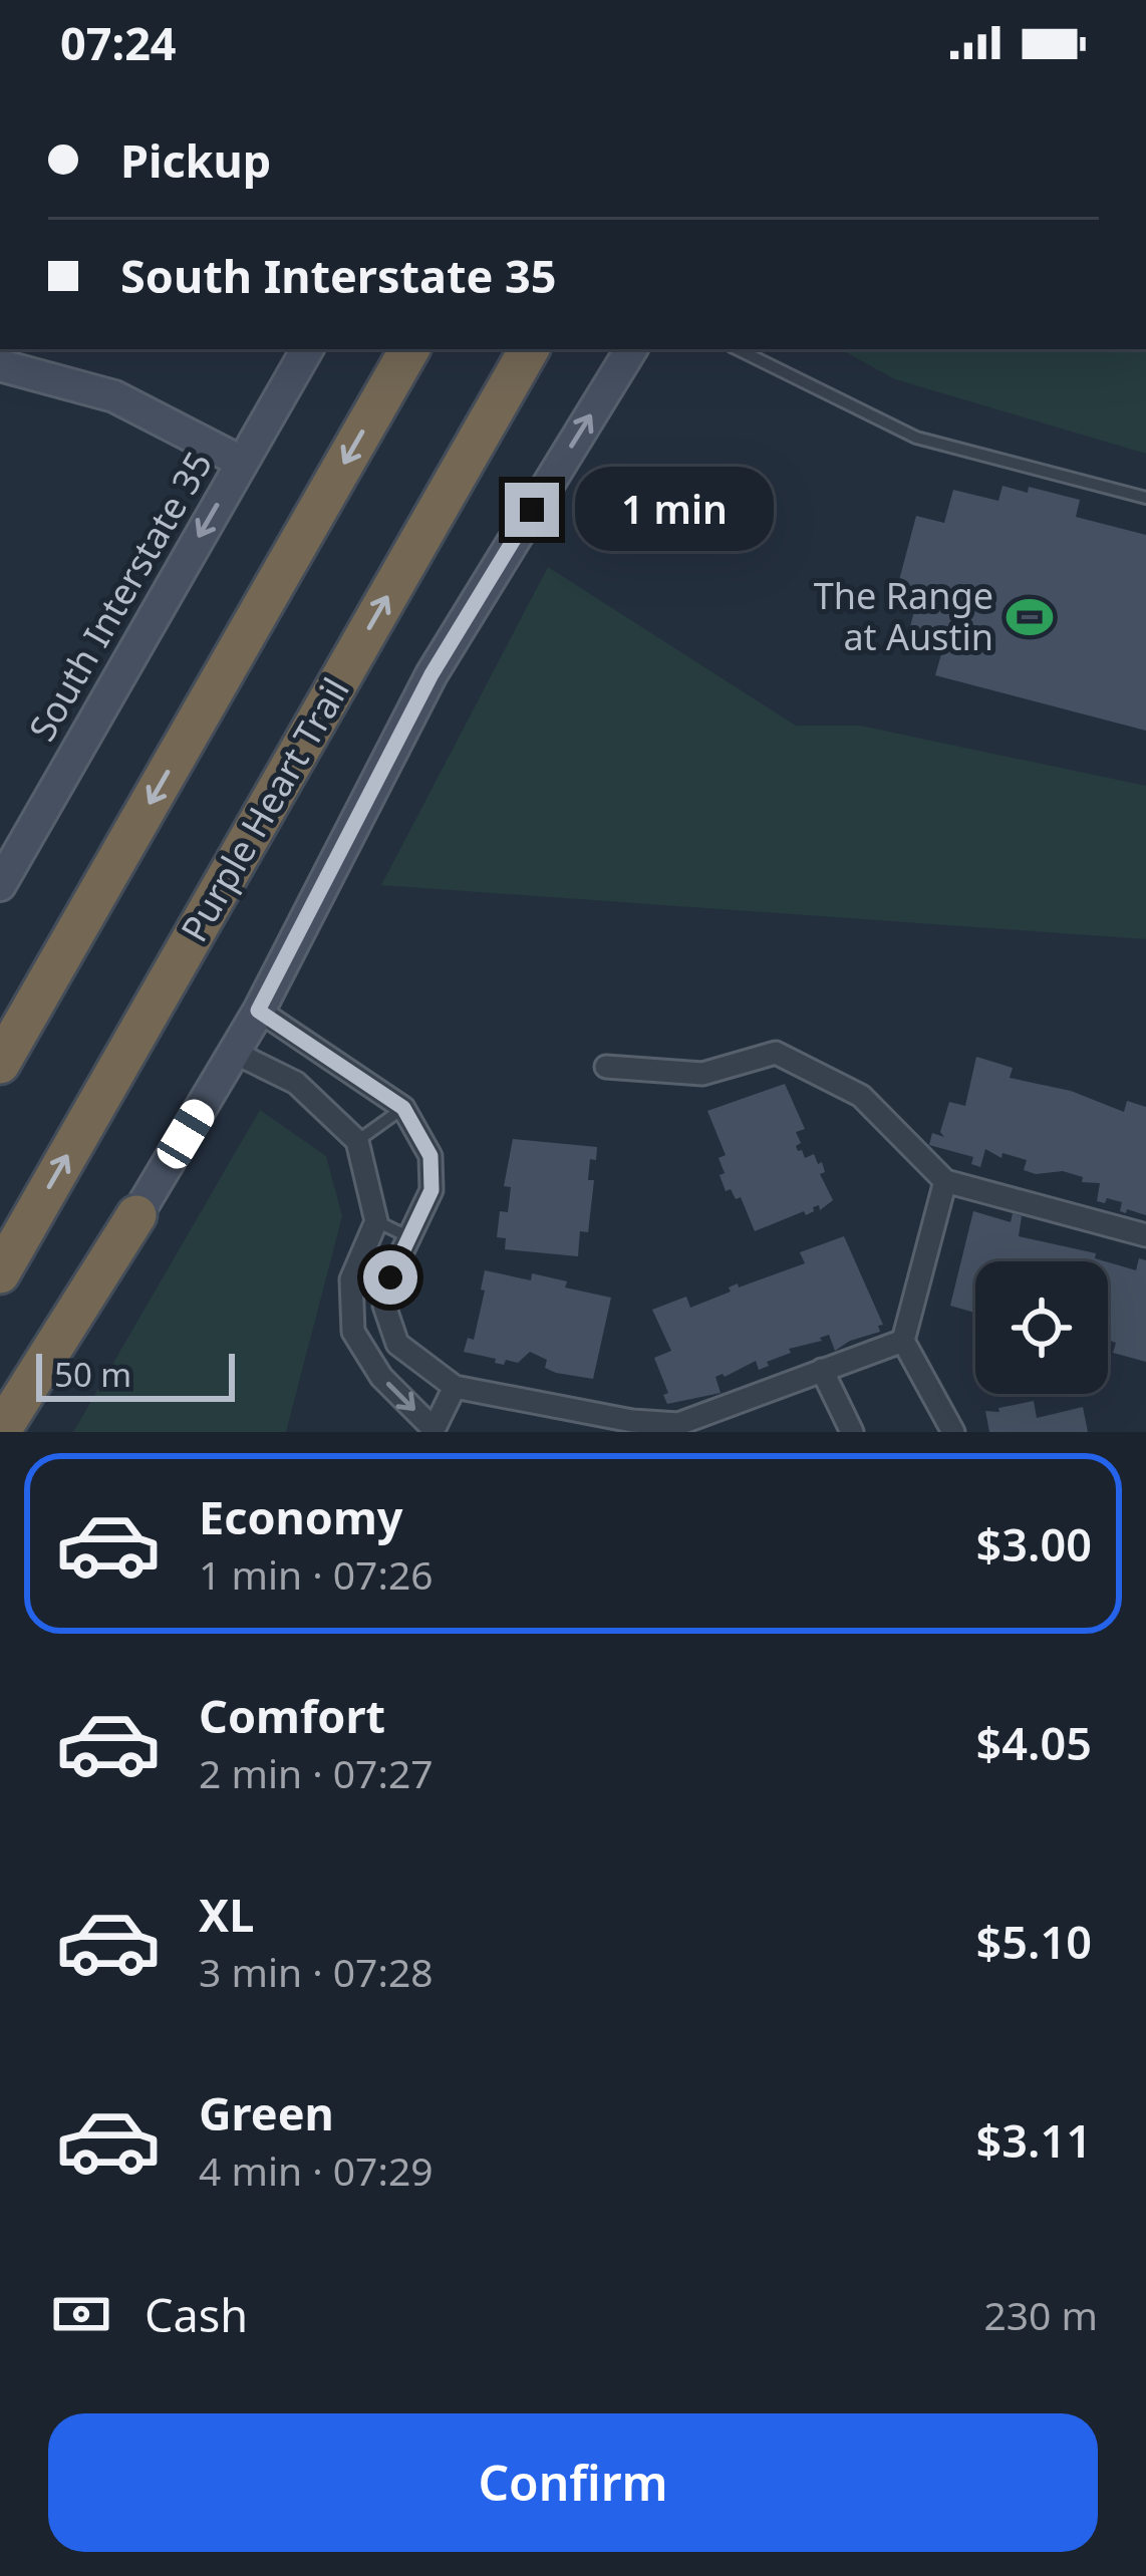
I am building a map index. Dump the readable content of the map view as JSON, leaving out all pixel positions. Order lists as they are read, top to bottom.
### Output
{
  "streets": {
    "highway": ["Purple Heart Trail"],
    "main road": ["South Interstate 35"]
  },
  "one_way": ["South Interstate 35"],
  "places": {
    "sports": ["The Range at Austin"]
  },
  "scale_bar": "50 m",
  "page": {
    "status": "07:24",
    "banner": ["Pickup", "South Interstate 35"],
    "bubble": "1 min",
    "scale": "50 m",
    "list": [
      {
        "name": "Economy",
        "note": "1 min · 07:26",
        "value": "$3.00"
      },
      {
        "name": "Comfort",
        "note": "2 min · 07:27",
        "value": "$4.05"
      },
      {
        "name": "XL",
        "note": "3 min · 07:28",
        "value": "$5.10"
      },
      {
        "name": "Green",
        "note": "4 min · 07:29",
        "value": "$3.11"
      }
    ],
    "pay": ["Cash", "230 m"],
    "buttons": "Confirm"
  }
}
